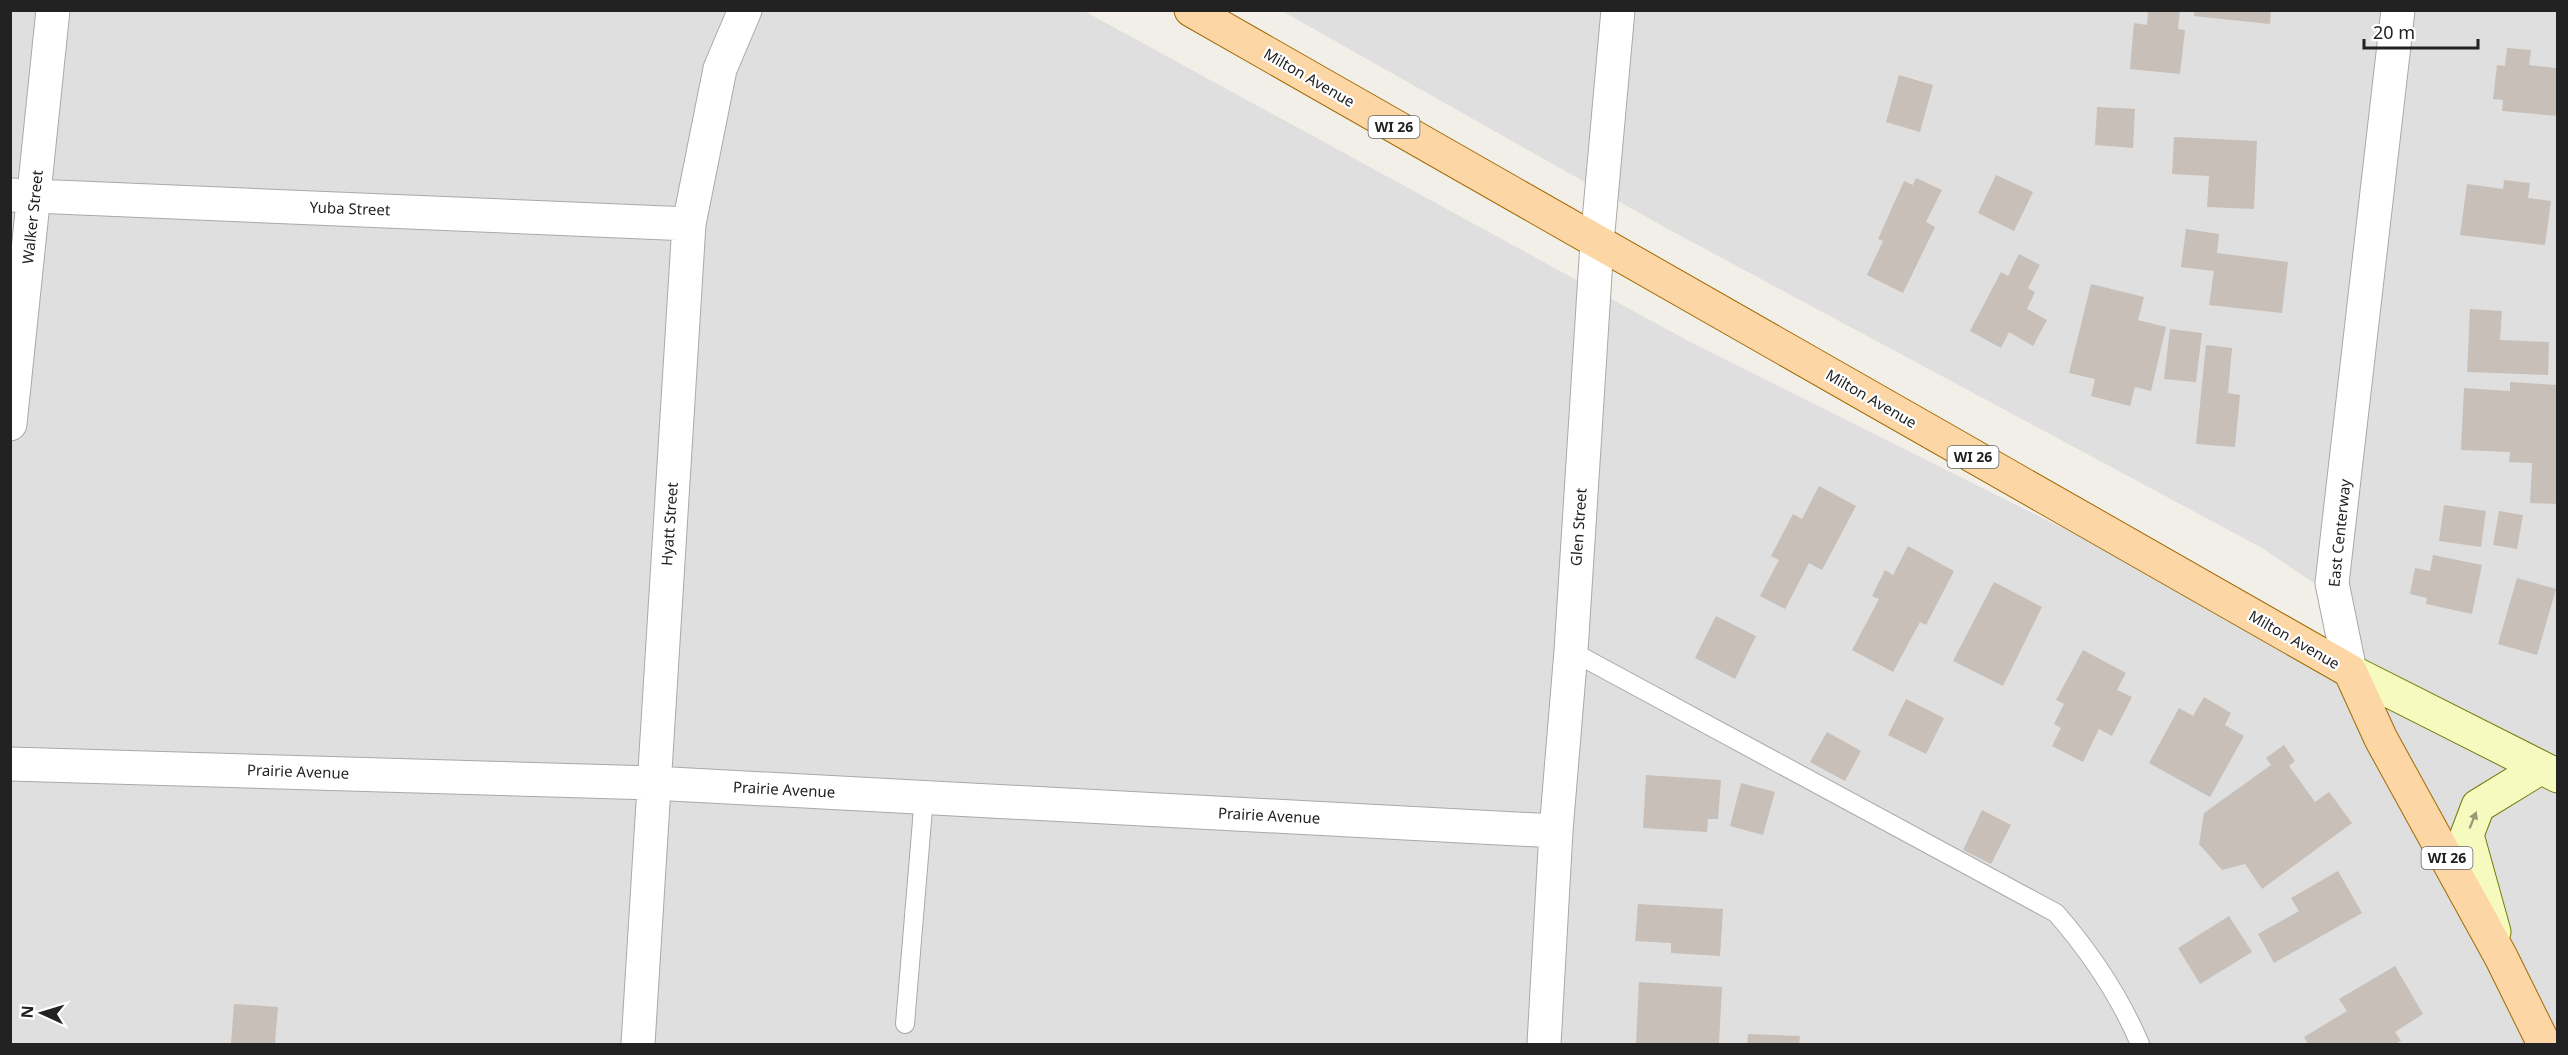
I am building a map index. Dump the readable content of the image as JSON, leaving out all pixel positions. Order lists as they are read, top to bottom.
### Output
{
  "streets": {
    "main road": ["Milton Avenue", "WI 26", "East Centerway"],
    "street": [
      "Yuba Street",
      "Walker Street",
      "Hyatt Street",
      "Glen Street",
      "Prairie Avenue"
    ]
  },
  "crossings": [
    ["Milton Avenue", "Glen Street"],
    ["Milton Avenue", "East Centerway"],
    ["Yuba Street", "Walker Street"],
    ["Yuba Street", "Hyatt Street"],
    ["Hyatt Street", "Prairie Avenue"],
    ["Glen Street", "Prairie Avenue"]
  ],
  "scale_bar": "20 m",
  "north": "left"
}
